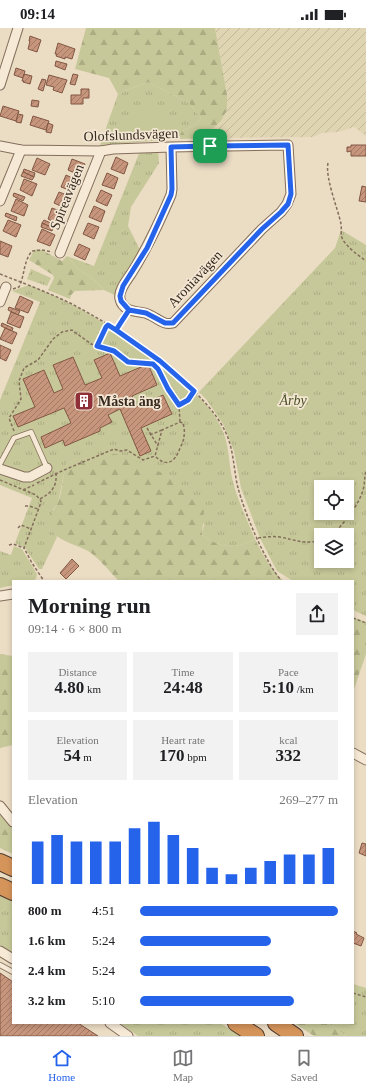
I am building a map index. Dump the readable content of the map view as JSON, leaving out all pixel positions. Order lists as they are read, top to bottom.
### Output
{
  "streets": {
    "street": ["Olofslundsvägen", "Spireavägen", "Aroniavägen"]
  },
  "crossings": [
    ["Olofslundsvägen", "Spireavägen"],
    ["Olofslundsvägen", "Aroniavägen"]
  ],
  "parks": ["Årby"],
  "places": {
    "building": ["Måsta äng"]
  },
  "page": {
    "status": "09:14",
    "heading": ["Morning run", "09:14 · 6 × 800 m"],
    "stats": [
      ["Distance", "4.80 km"],
      ["Time", "24:48"],
      ["Pace", "5:10 /km"],
      ["Elevation", "54 m"],
      ["Heart rate", "170 bpm"],
      ["kcal", "332"]
    ],
    "chart": ["Elevation", "269–277 m"],
    "list": [
      {
        "name": "800 m",
        "note": "4:51"
      },
      {
        "name": "1.6 km",
        "note": "5:24"
      },
      {
        "name": "2.4 km",
        "note": "5:24"
      },
      {
        "name": "3.2 km",
        "note": "5:10"
      }
    ],
    "tabs": ["Home", "Map", "Saved"]
  }
}
